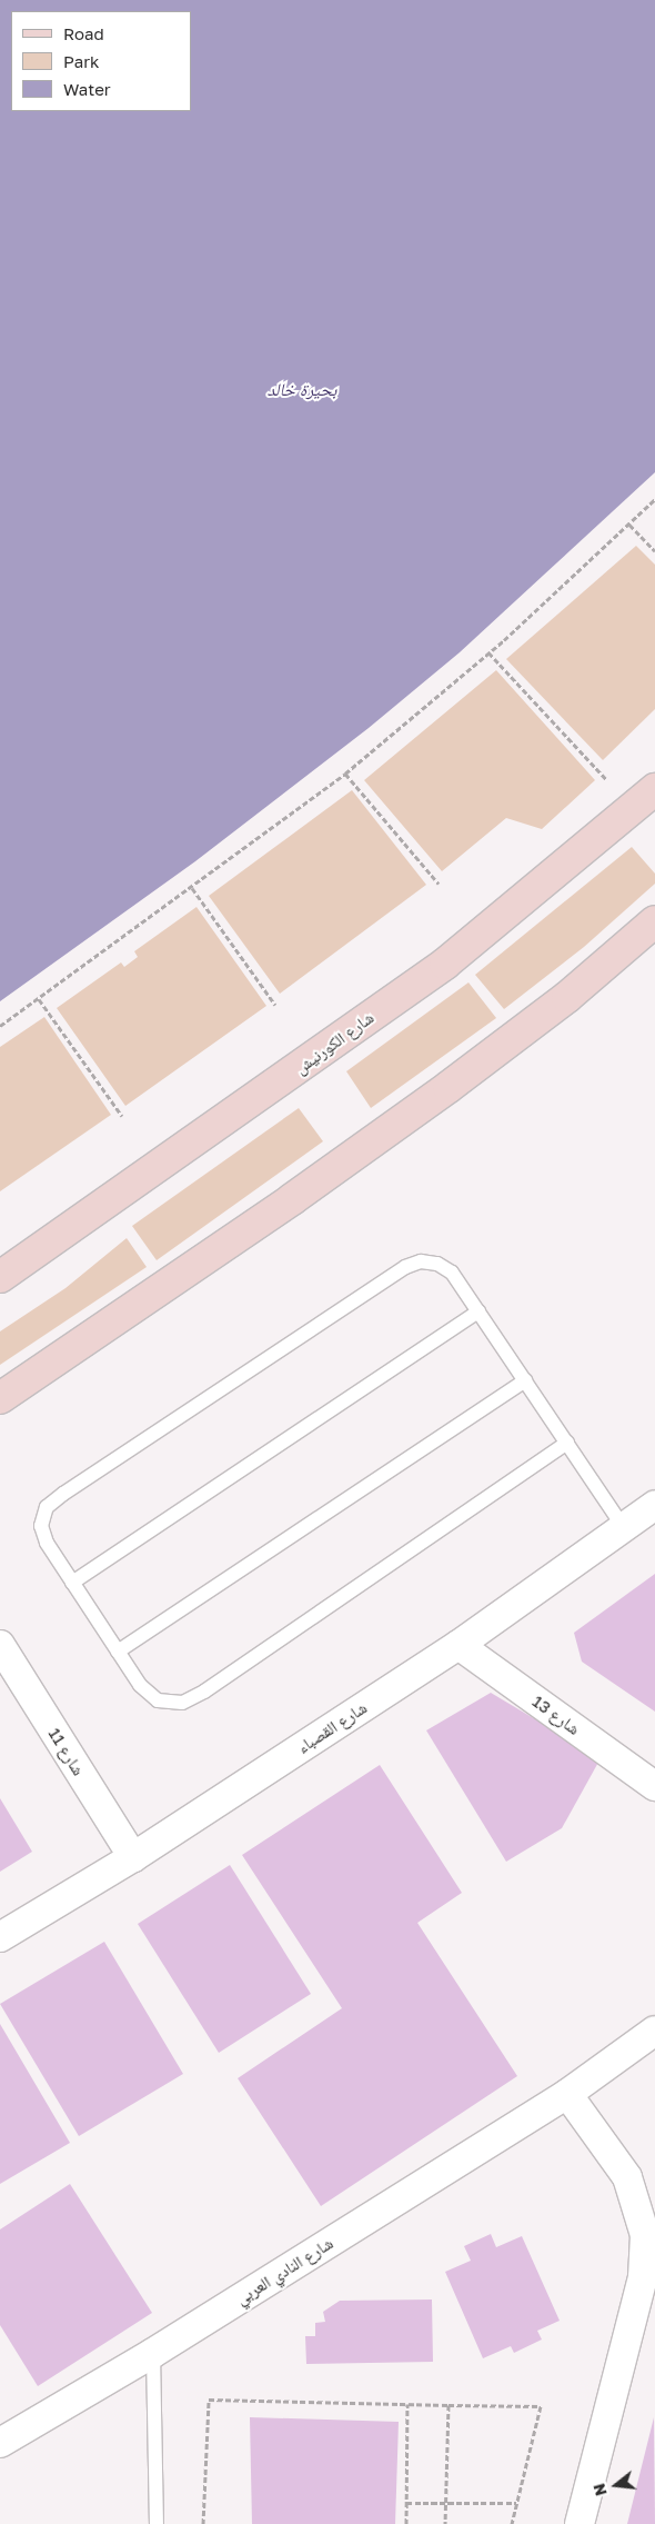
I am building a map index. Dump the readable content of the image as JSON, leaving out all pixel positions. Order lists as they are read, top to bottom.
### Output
{
  "streets": {
    "main road": ["شارع الكورنيش"],
    "street": [
      "شارع 13",
      "شارع القصباء",
      "شارع 11",
      "شارع النادي العربي"
    ]
  },
  "crossings": [
    ["شارع 13", "شارع القصباء"],
    ["شارع القصباء", "شارع 11"]
  ],
  "water": ["بحيرة خالد"],
  "legend": ["Road", "Park", "Water"],
  "north": "left"
}
